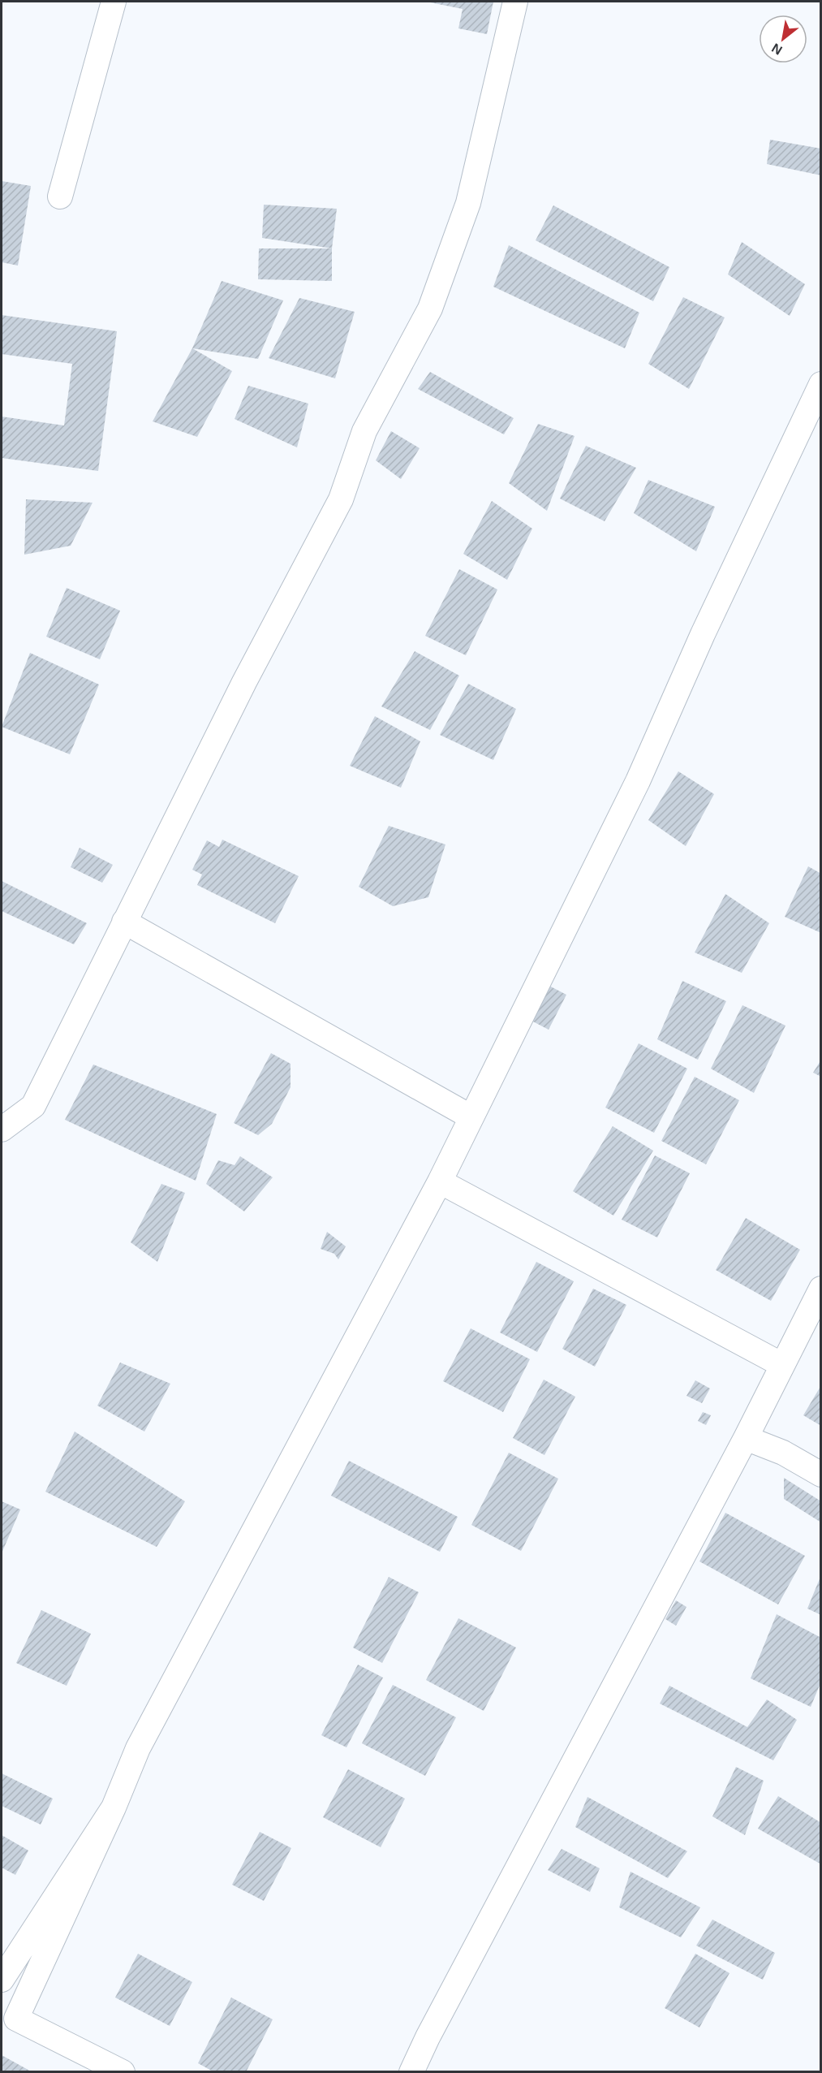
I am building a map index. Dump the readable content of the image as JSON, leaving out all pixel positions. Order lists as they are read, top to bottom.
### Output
{
  "north": "bottom left"
}
